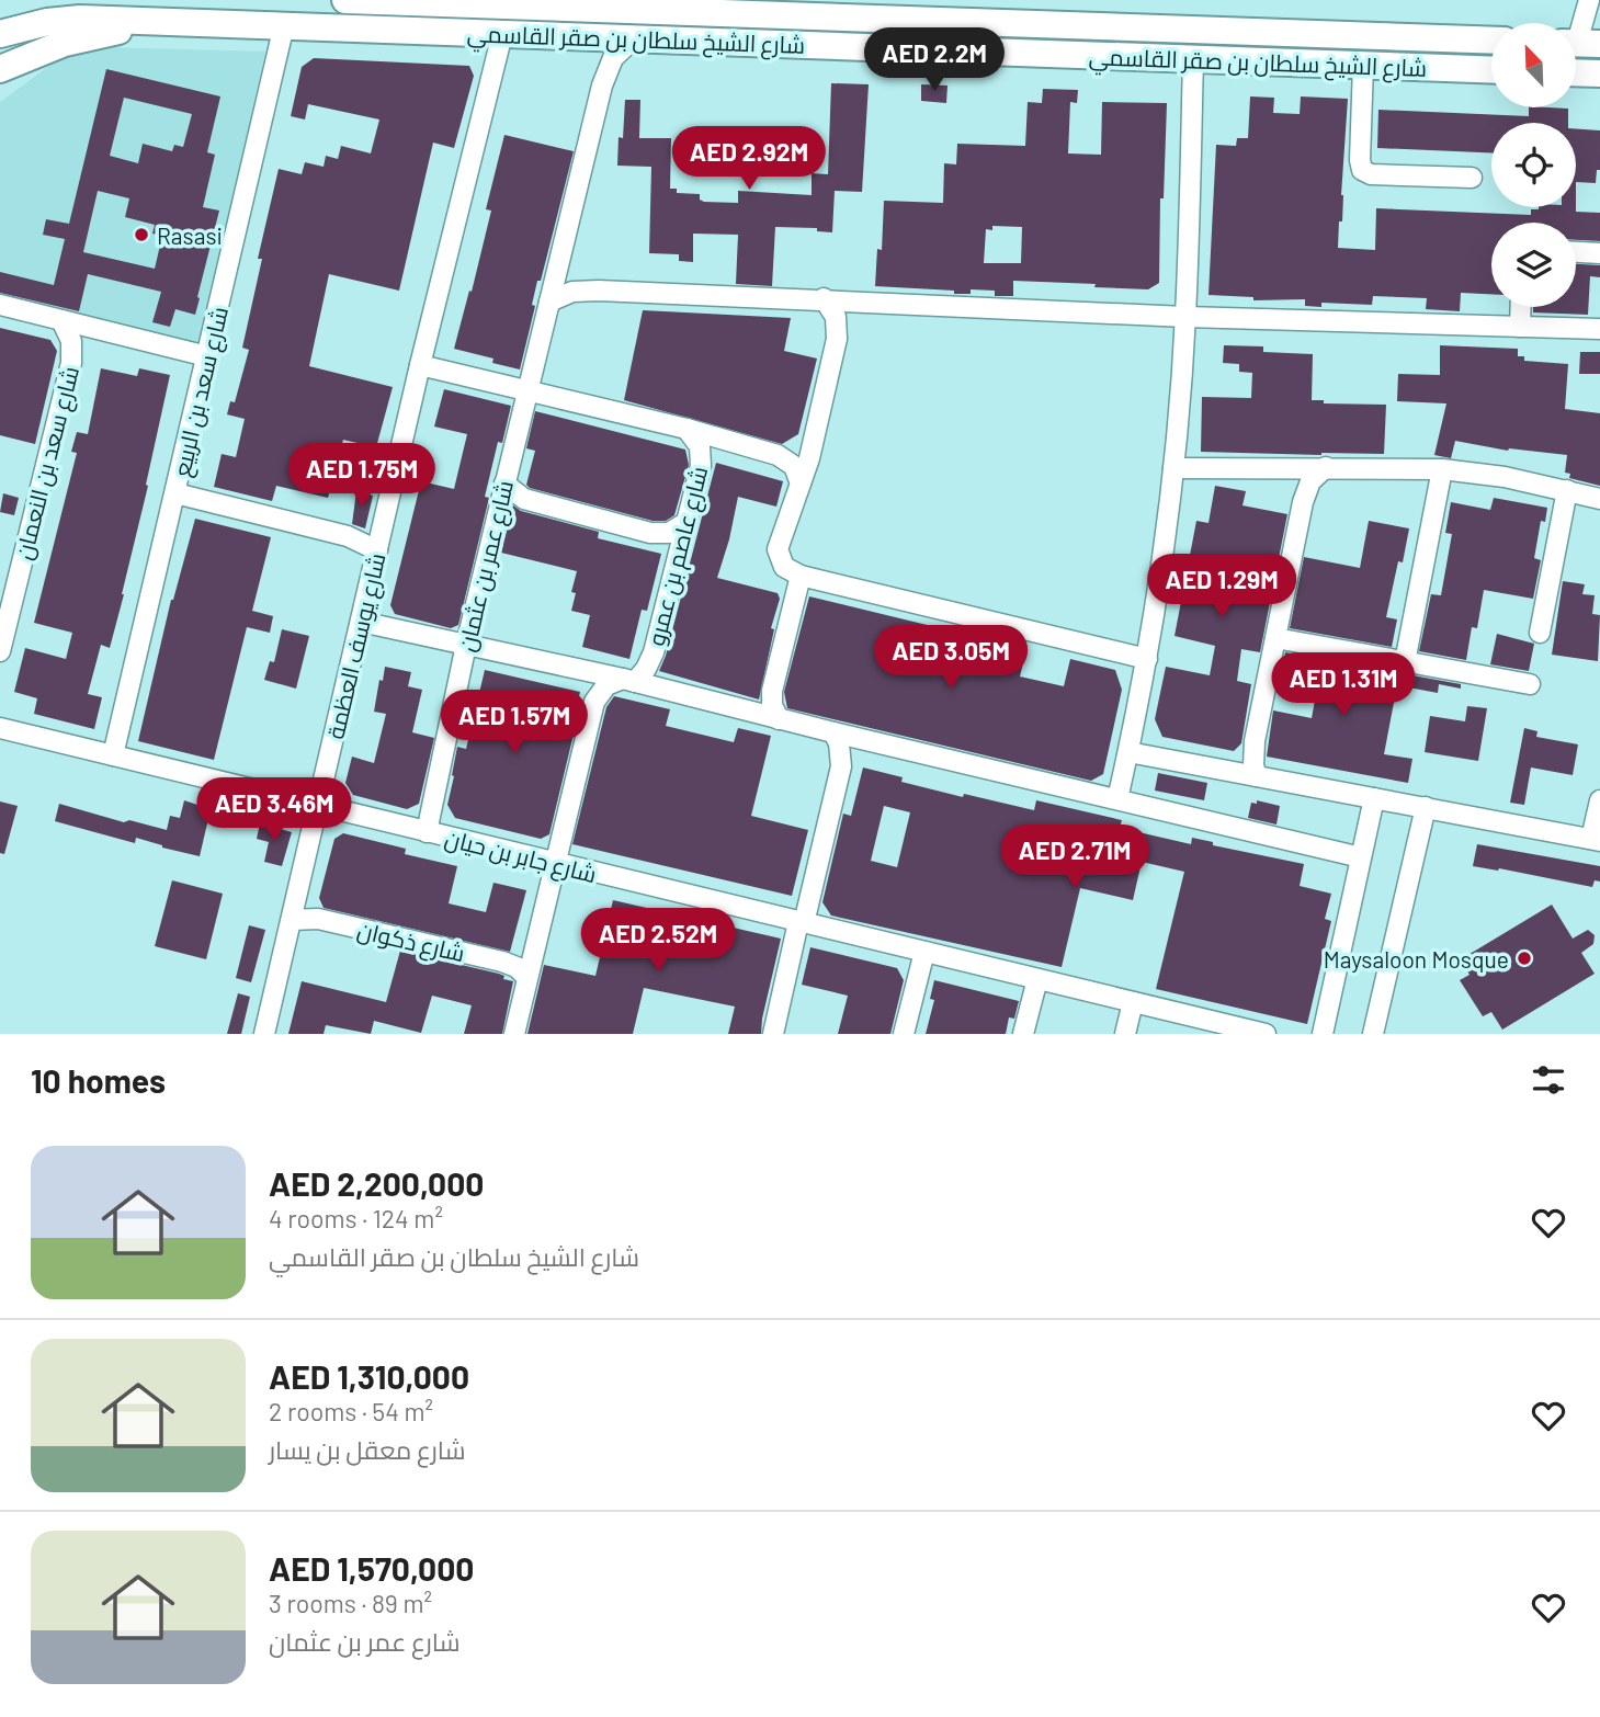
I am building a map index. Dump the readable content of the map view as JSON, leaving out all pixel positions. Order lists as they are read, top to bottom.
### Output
{
  "streets": {
    "main road": ["شارع الشيخ سلطان بن صقر القاسمي"],
    "street": [
      "شارع سعد بن الربيع",
      "شارع سعد بن النعمان",
      "شارع عاصم بن عمرو",
      "شارع عمر بن عثمان",
      "شارع يوسف العظمة",
      "شارع جابر بن حيان",
      "شارع ذكوان"
    ]
  },
  "crossings": [
    ["شارع الشيخ سلطان بن صقر القاسمي", "شارع سعد بن الربيع"],
    ["شارع الشيخ سلطان بن صقر القاسمي", "شارع عمر بن عثمان"],
    ["شارع الشيخ سلطان بن صقر القاسمي", "شارع يوسف العظمة"],
    ["شارع سعد بن الربيع", "شارع جابر بن حيان"],
    ["شارع عمر بن عثمان", "شارع جابر بن حيان"],
    ["شارع يوسف العظمة", "شارع جابر بن حيان"],
    ["شارع يوسف العظمة", "شارع ذكوان"]
  ],
  "places": ["Rasasi", "Maysaloon Mosque"],
  "north": "top left",
  "page": {
    "price": [
      "AED 2.2M",
      "AED 2.92M",
      "AED 1.75M",
      "AED 1.29M",
      "AED 3.05M",
      "AED 1.31M",
      "AED 1.57M",
      "AED 3.46M",
      "AED 2.71M",
      "AED 2.52M"
    ],
    "heading": "10 homes",
    "list": [
      {
        "name": "AED 2,200,000",
        "note": "4 rooms · 124 m² · شارع الشيخ سلطان بن صقر القاسمي"
      },
      {
        "name": "AED 1,310,000",
        "note": "2 rooms · 54 m² · شارع معقل بن يسار"
      },
      {
        "name": "AED 1,570,000",
        "note": "3 rooms · 89 m² · شارع عمر بن عثمان"
      }
    ]
  }
}
